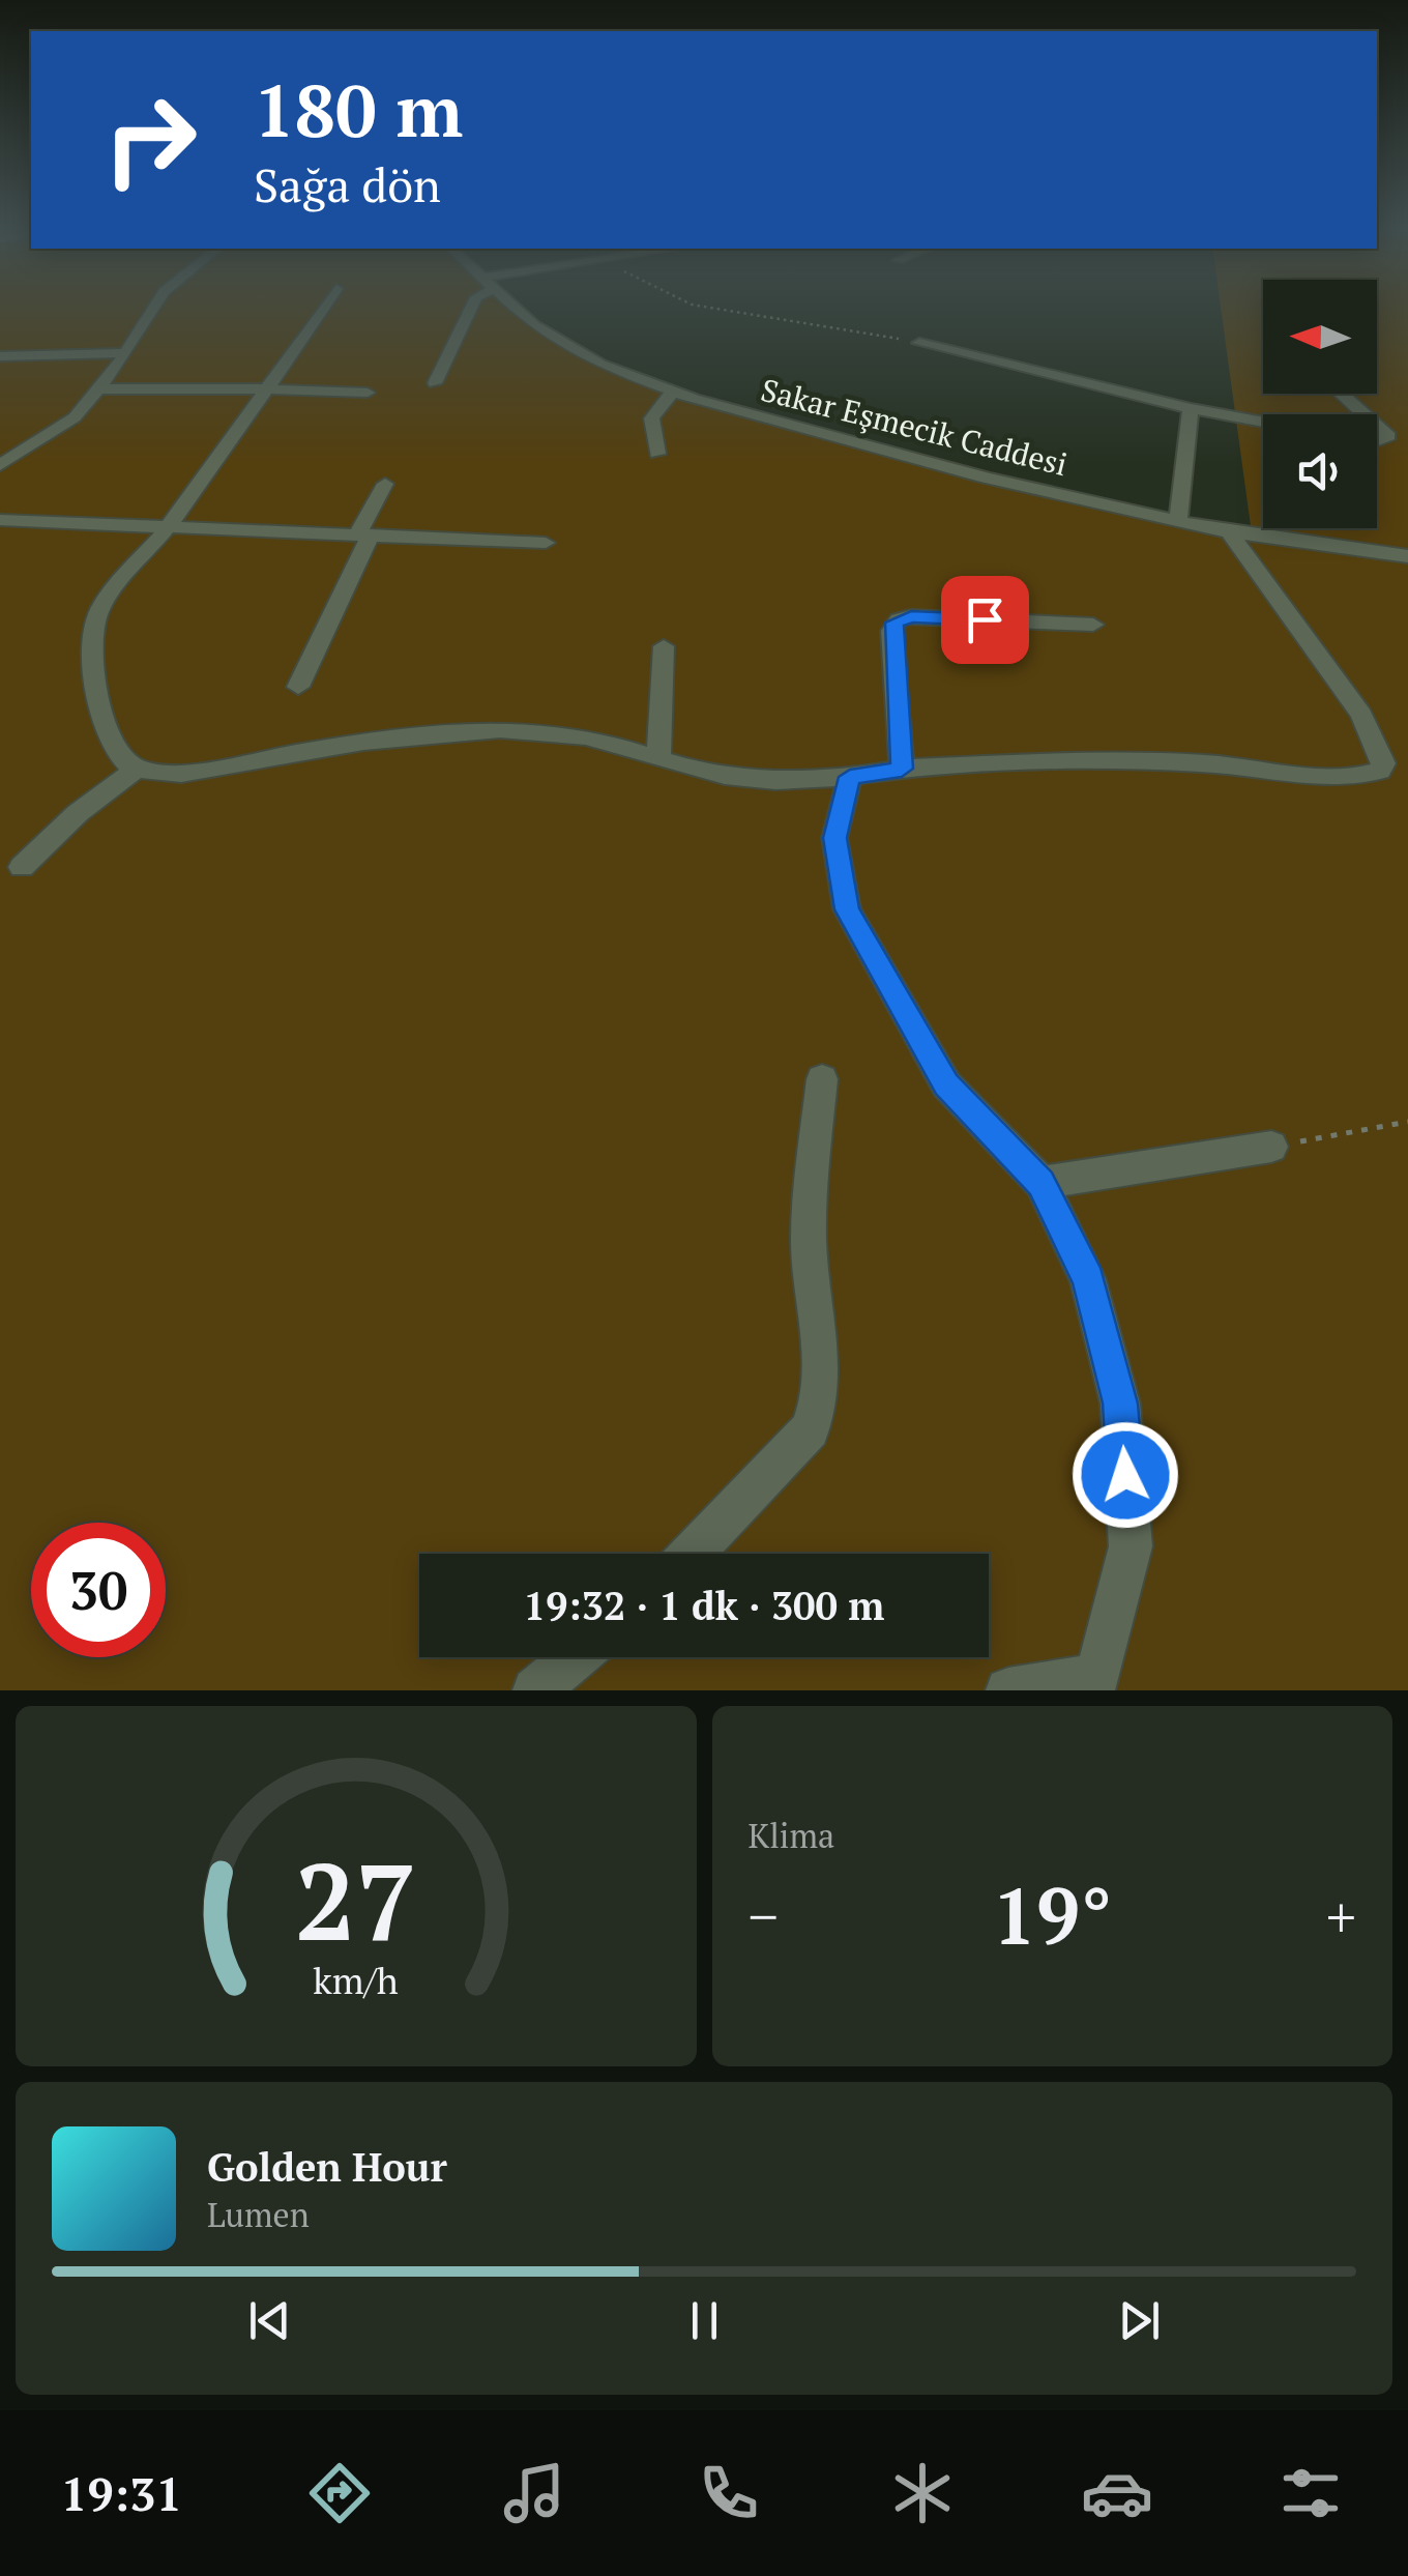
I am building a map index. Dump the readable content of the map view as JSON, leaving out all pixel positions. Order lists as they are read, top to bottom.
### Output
{
  "streets": {
    "street": ["Sakar Eşmecik Caddesi"]
  },
  "north": "left",
  "page": {
    "turn": ["180 m", "Sağa dön"],
    "limit": "30",
    "trip": "19:32 · 1 dk · 300 m",
    "tile": "Klima",
    "heat": ["−", "19°", "+"],
    "song": ["Golden Hour", "Lumen"],
    "tabs": "19:31",
    "gauge": ["27", "km/h"]
  }
}
